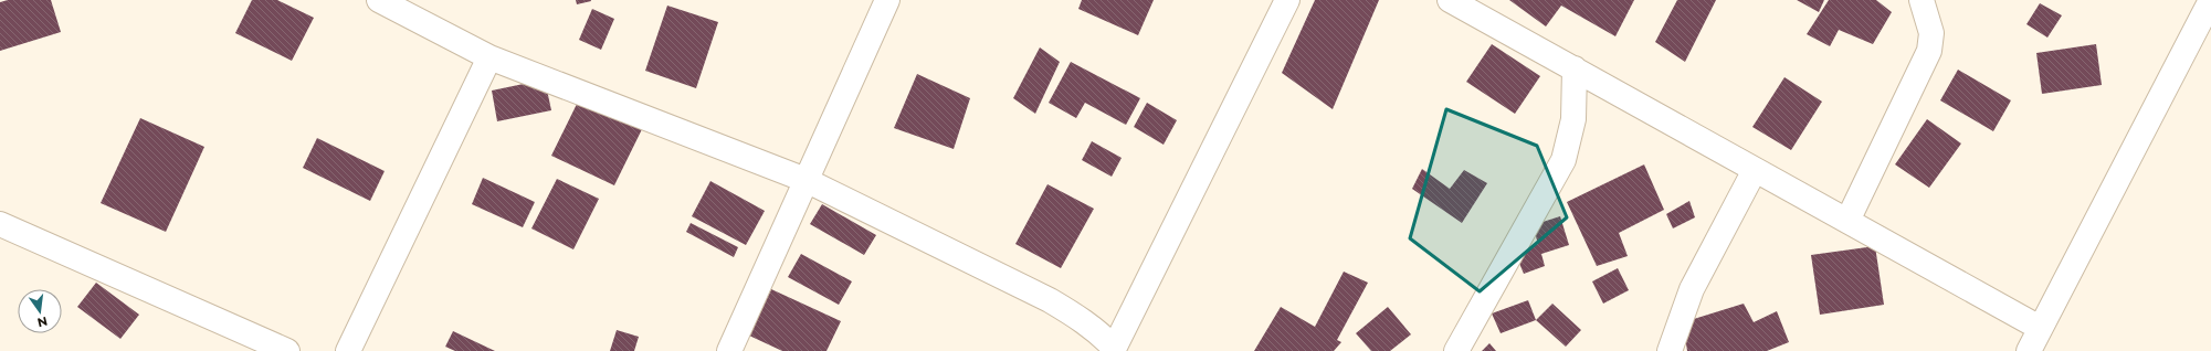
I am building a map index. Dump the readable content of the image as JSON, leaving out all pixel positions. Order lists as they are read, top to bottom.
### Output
{
  "north": "bottom"
}
